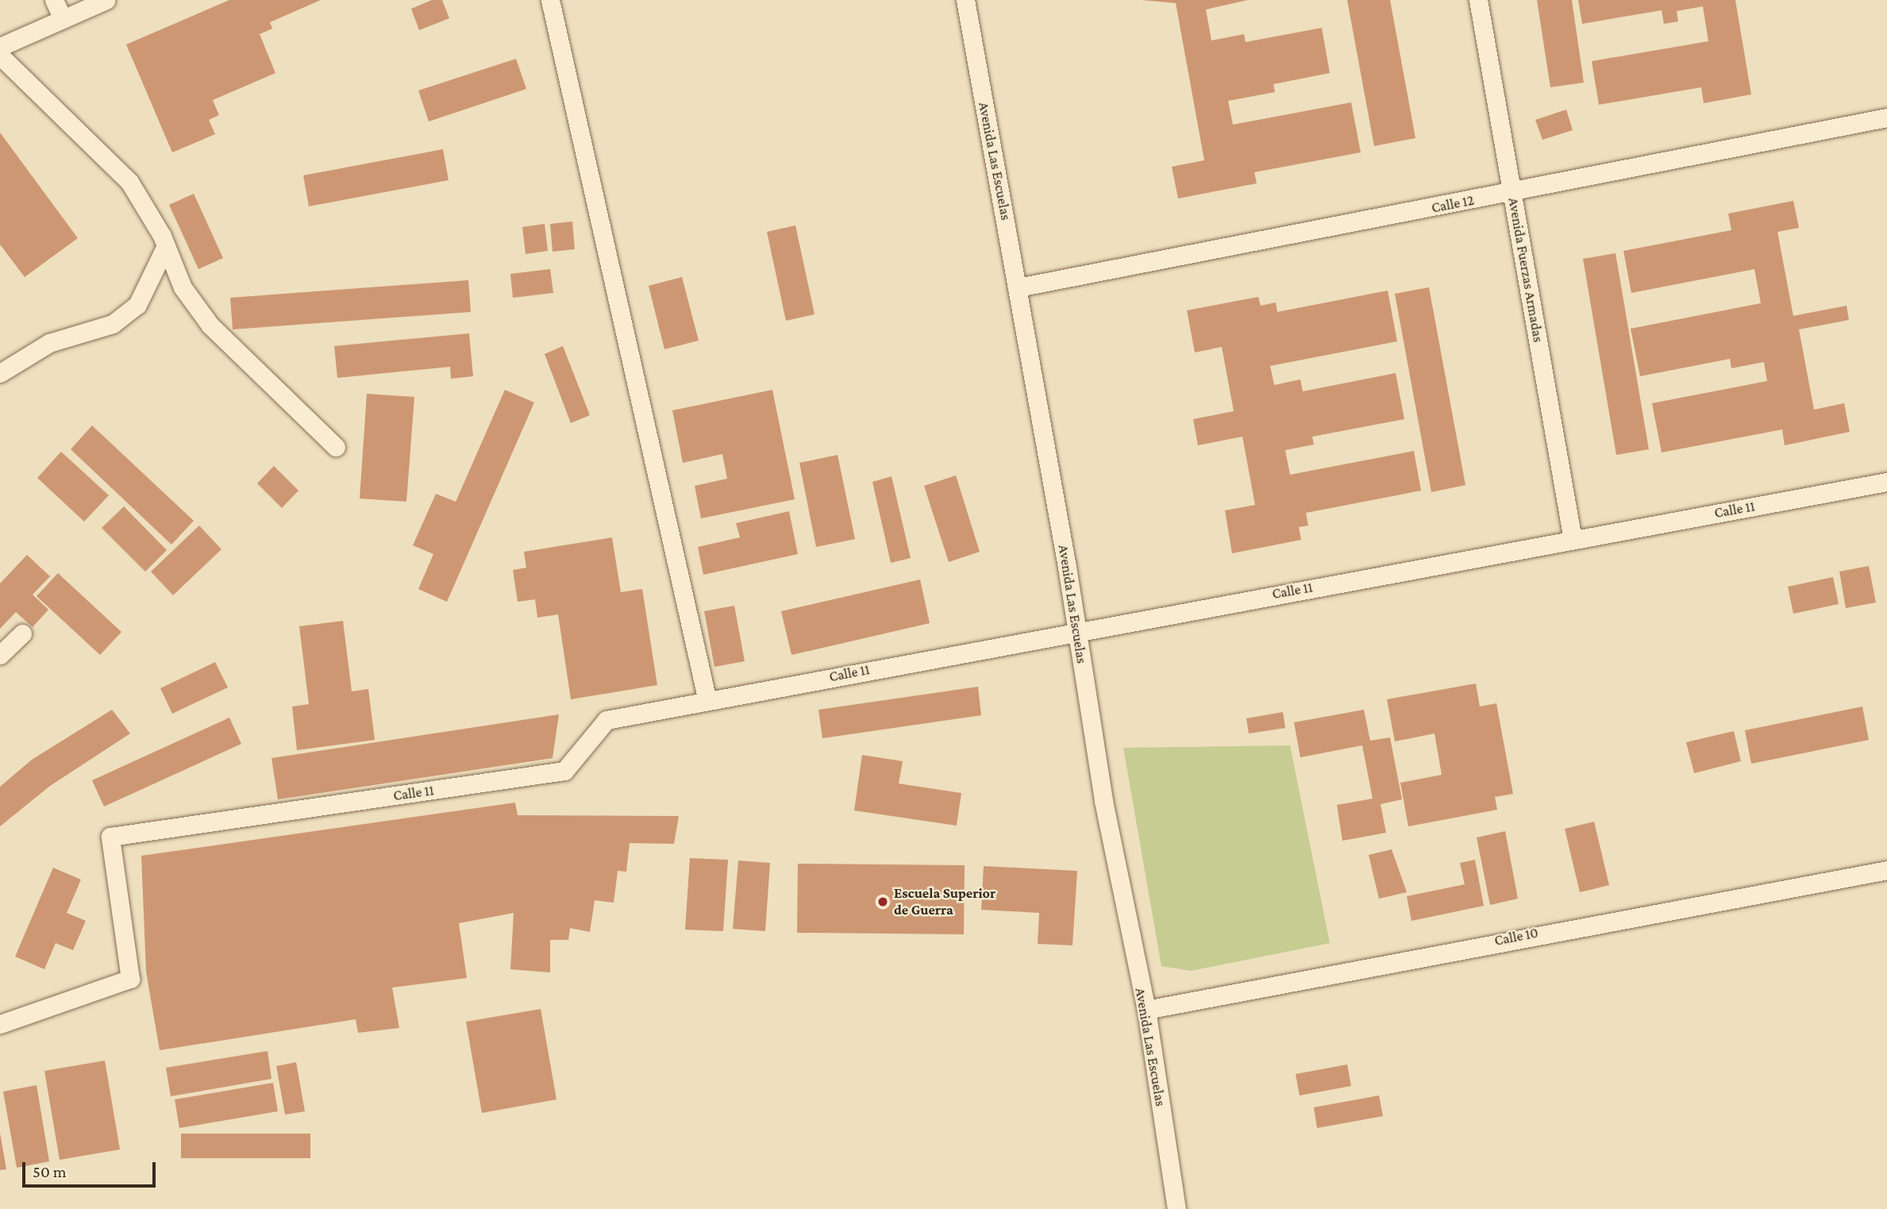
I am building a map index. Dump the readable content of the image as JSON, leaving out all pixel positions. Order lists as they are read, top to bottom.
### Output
{
  "streets": {
    "street": [
      "Avenida Las Escuelas",
      "Calle 12",
      "Avenida Fuerzas Armadas",
      "Calle 11",
      "Calle 10"
    ]
  },
  "crossings": [
    ["Avenida Las Escuelas", "Calle 12"],
    ["Avenida Las Escuelas", "Calle 11"],
    ["Avenida Las Escuelas", "Calle 10"],
    ["Calle 12", "Avenida Fuerzas Armadas"],
    ["Avenida Fuerzas Armadas", "Calle 11"]
  ],
  "places": ["Escuela Superior de Guerra"],
  "scale_bar": "50 m"
}
